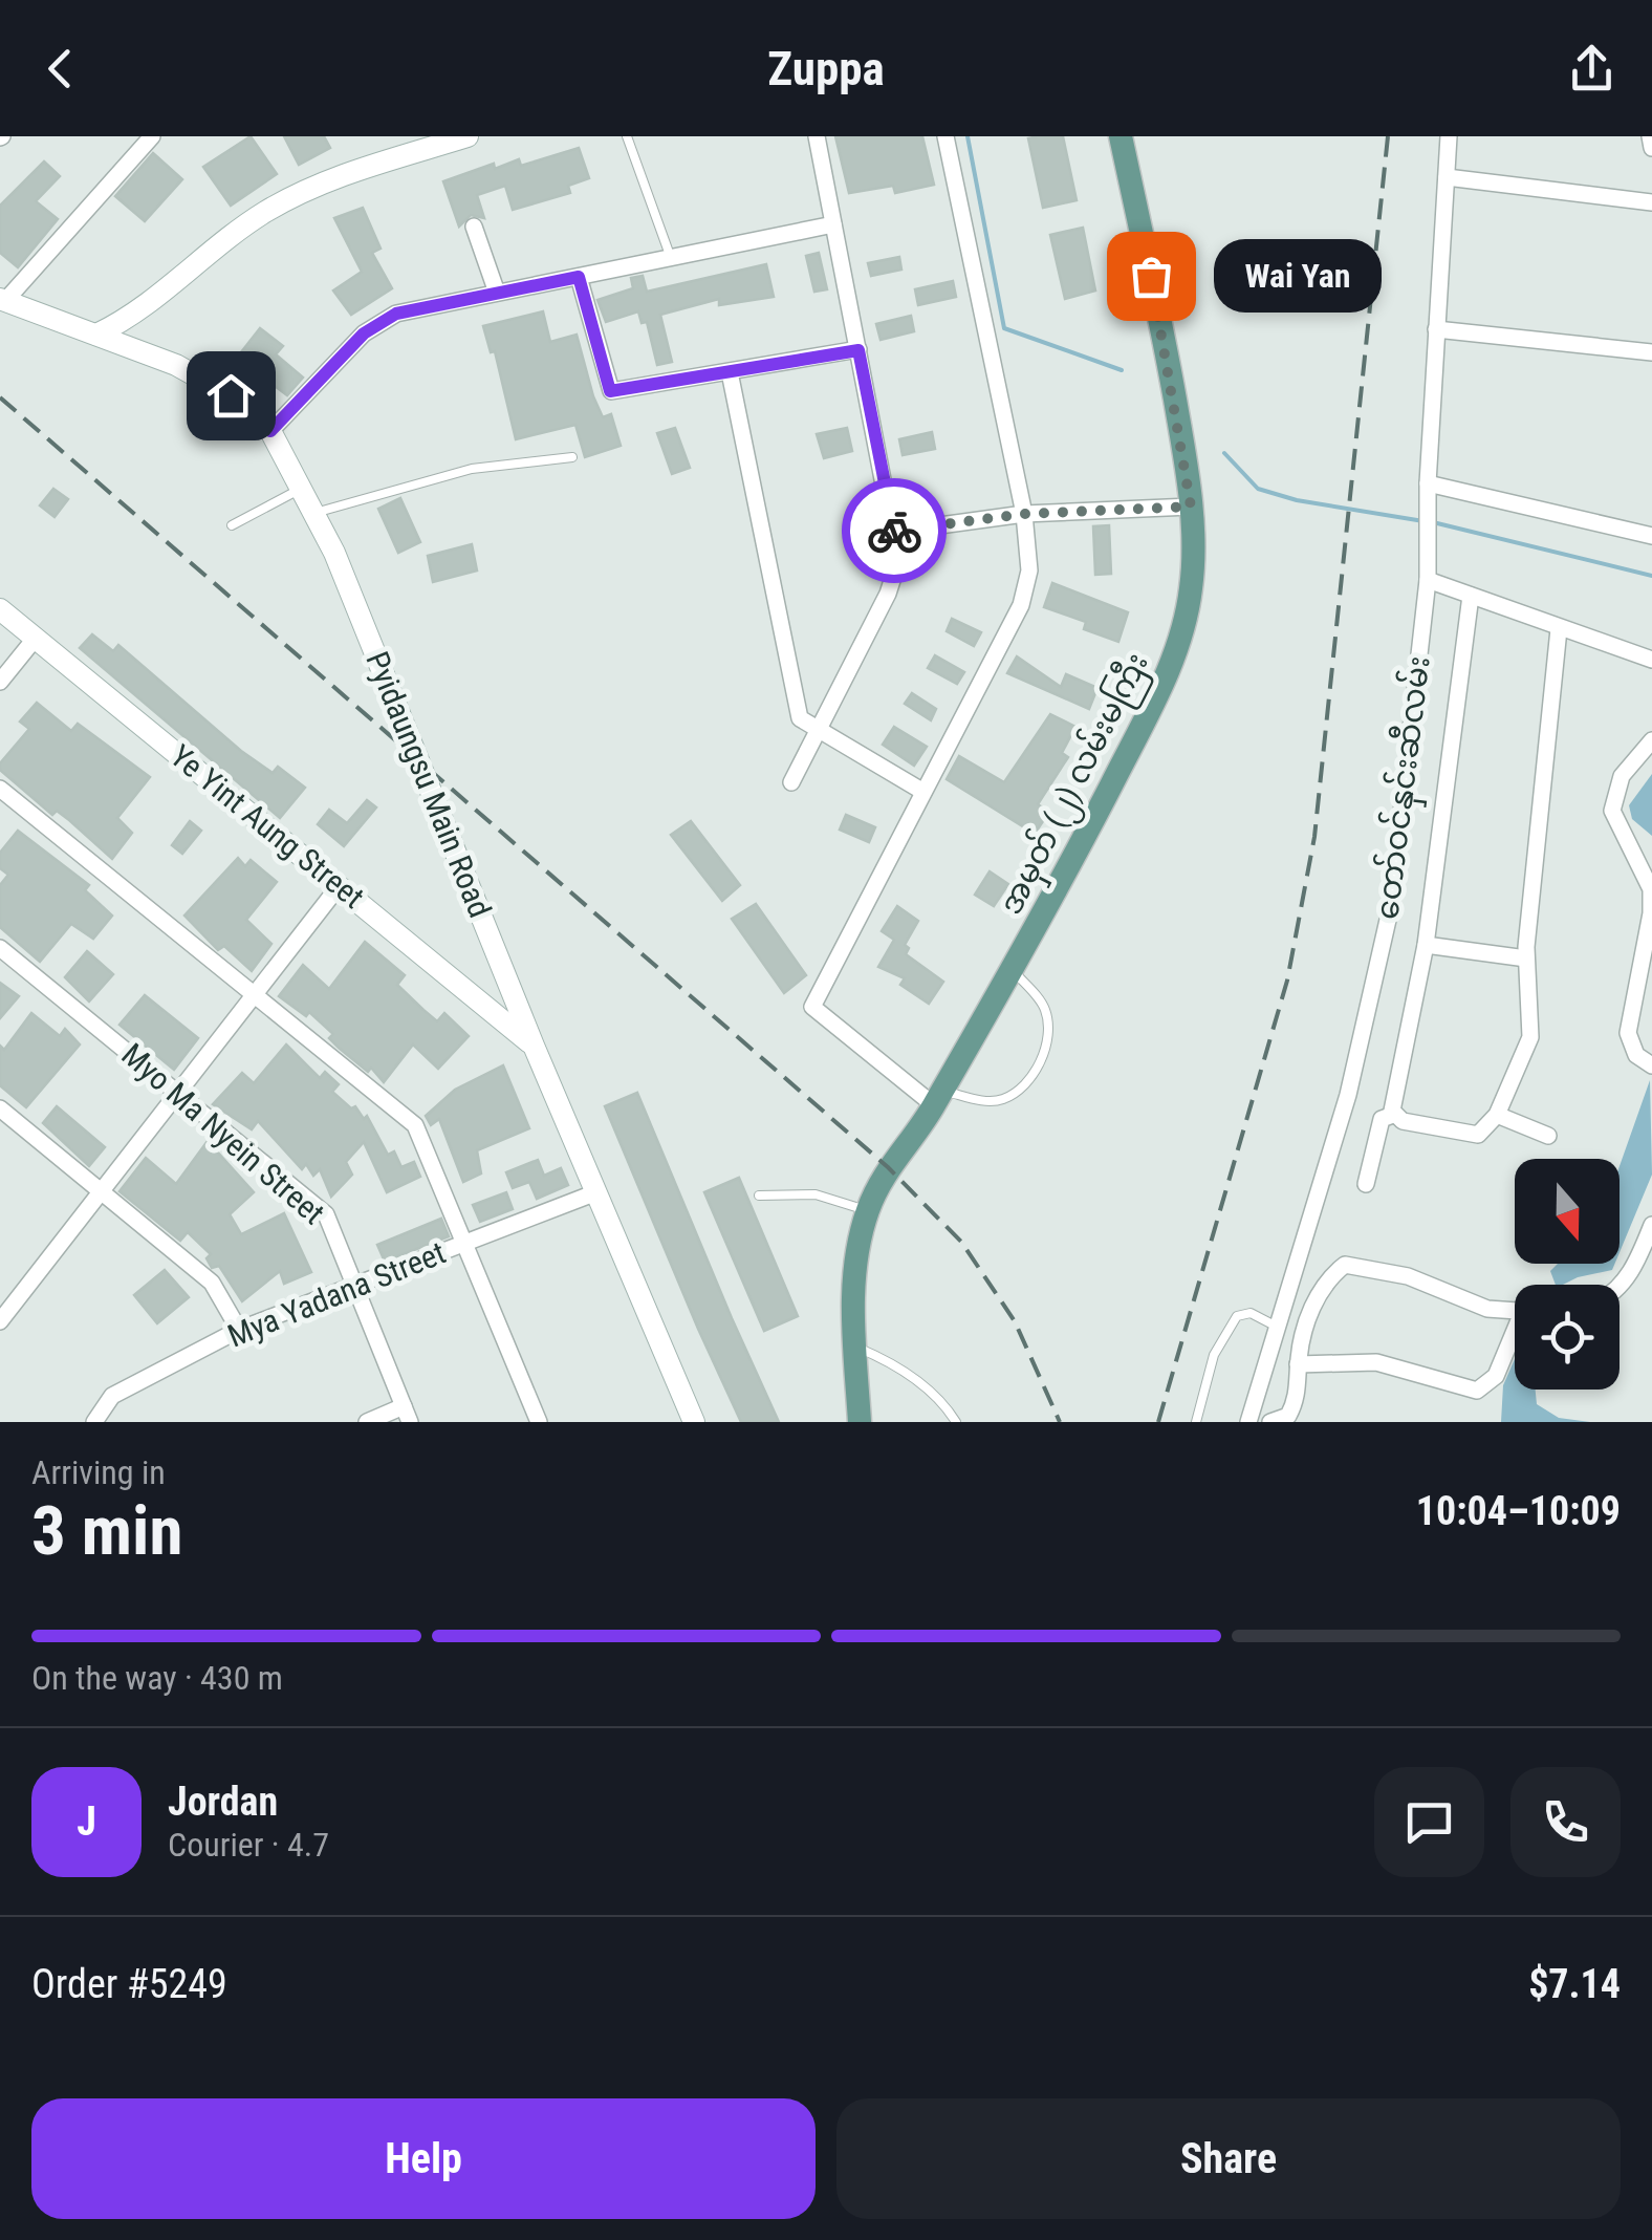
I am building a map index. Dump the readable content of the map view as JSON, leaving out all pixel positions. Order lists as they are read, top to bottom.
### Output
{
  "streets": {
    "main road": ["အမှတ် (၂) လမ်းမကြီး", "Pyidaungsu Main Road", "Ye Yint Aung Street"],
    "street": ["တော်ဝင်နှင်းဆီလမ်း", "Myo Ma Nyein Street", "Mya Yadana Street"]
  },
  "crossings": [
    ["Pyidaungsu Main Road", "Ye Yint Aung Street"],
    ["Pyidaungsu Main Road", "Mya Yadana Street"],
    ["Myo Ma Nyein Street", "Mya Yadana Street"]
  ],
  "places": ["Wai Yan"],
  "north": "bottom",
  "page": {
    "header": "Zuppa",
    "bubble": "Wai Yan",
    "heading": ["3 min", "Arriving in", "10:04–10:09"],
    "panel": [
      "Jordan",
      "Courier · 4.7",
      "Order #5249",
      "$7.14"
    ],
    "bar": "On the way · 430 m",
    "round": "J",
    "buttons": ["Help", "Share"]
  }
}
